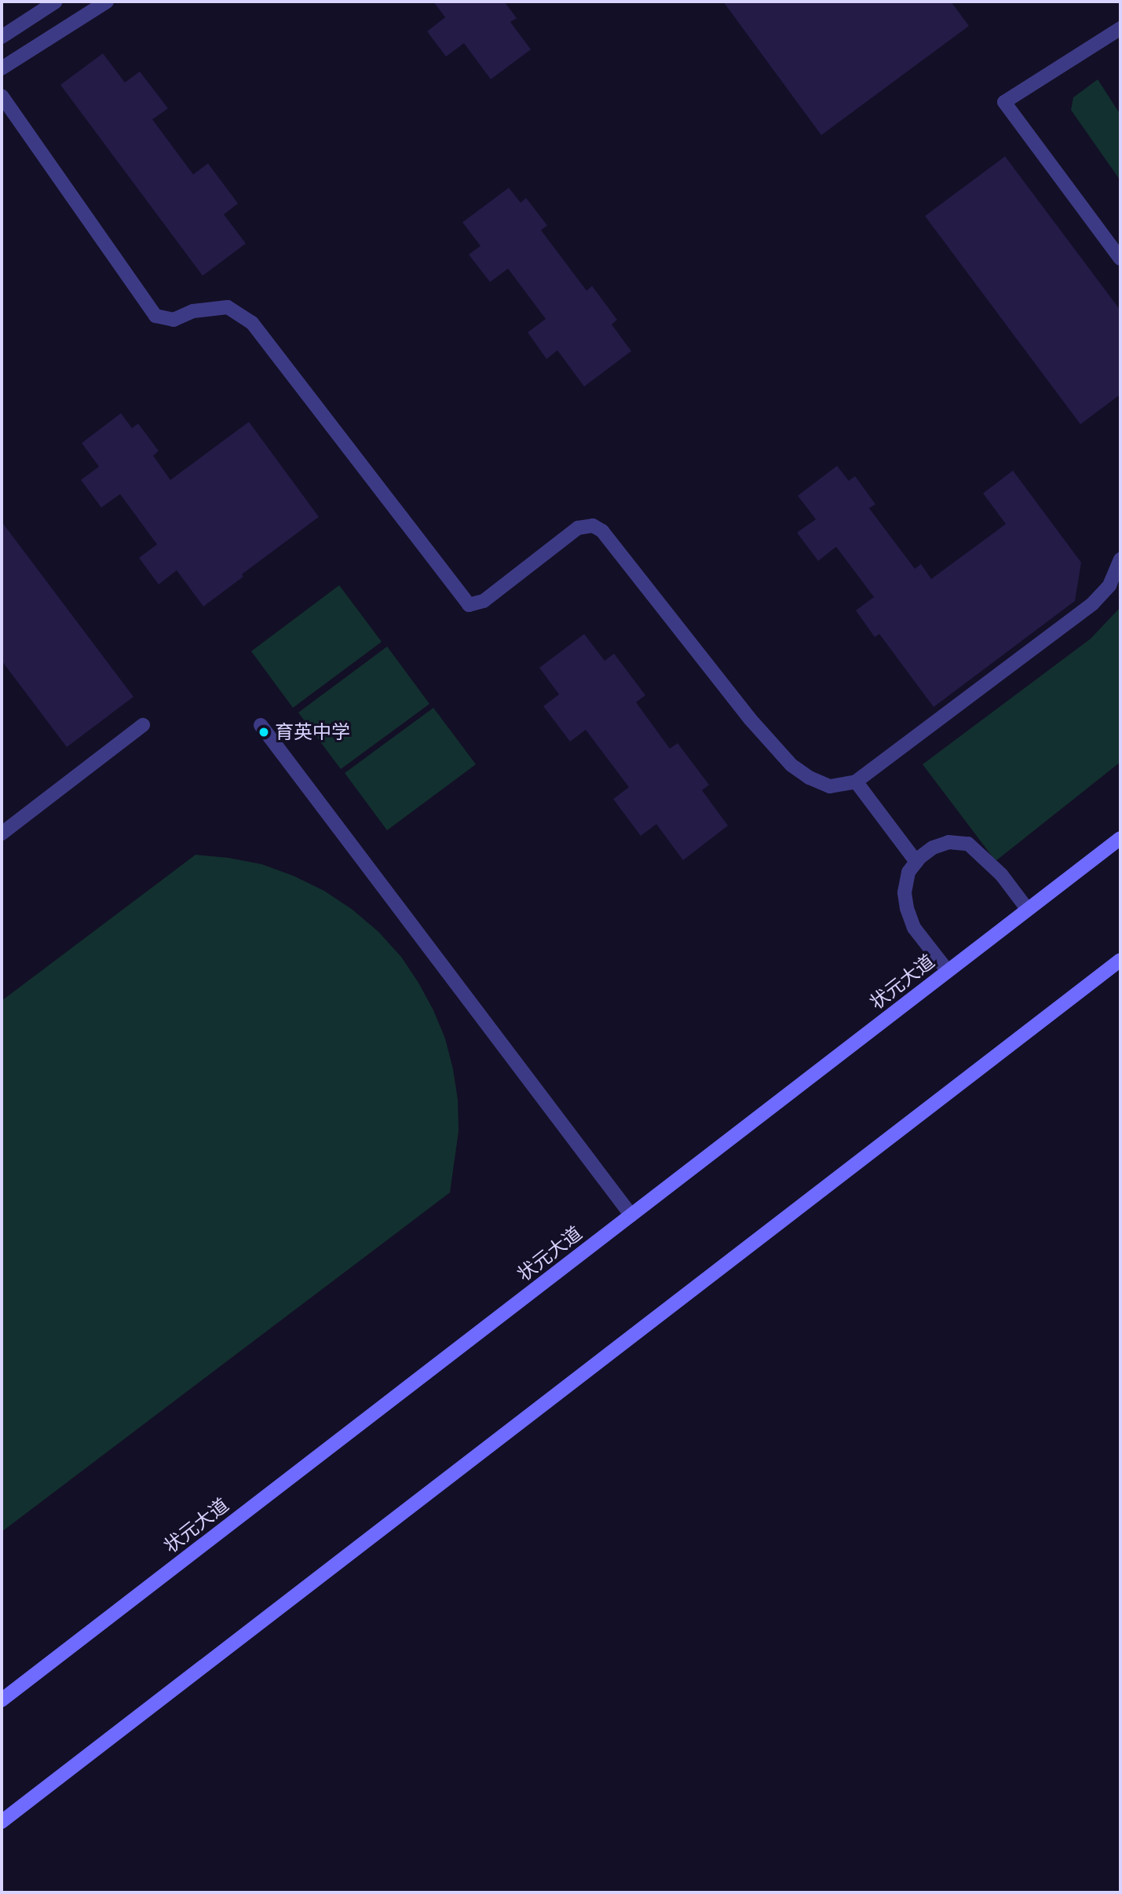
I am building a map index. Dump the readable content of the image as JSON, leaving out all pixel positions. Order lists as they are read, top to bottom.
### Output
{
  "streets": {
    "main road": ["状元大道"]
  },
  "places": ["育英中学"]
}
